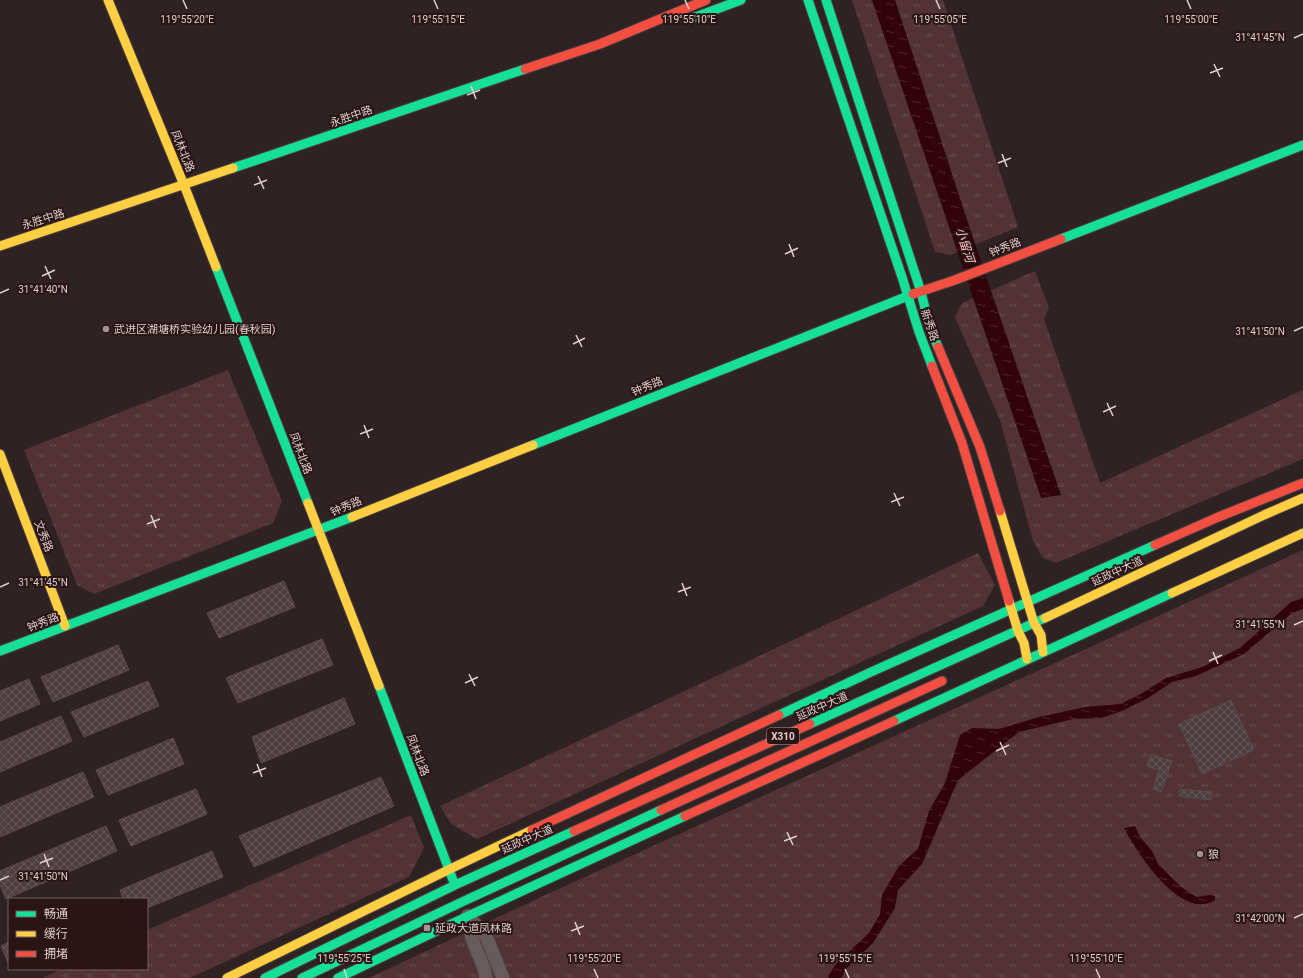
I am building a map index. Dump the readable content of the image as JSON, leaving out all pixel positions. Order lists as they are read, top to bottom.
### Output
{
  "streets": {
    "street": [
      "永胜中路",
      "凤林北路",
      "钟秀路",
      "新秀路",
      "文秀路",
      "延政中大道",
      "X310"
    ]
  },
  "crossings": [
    ["永胜中路", "凤林北路"],
    ["凤林北路", "钟秀路"],
    ["凤林北路", "延政中大道"],
    ["凤林北路", "X310"],
    ["钟秀路", "新秀路"],
    ["钟秀路", "文秀路"],
    ["新秀路", "延政中大道"]
  ],
  "water": ["小留河"],
  "places": {
    "other": ["武进区湖塘桥实验幼儿园(春秋园)", "狼"],
    "transit": ["延政大道凤林路"]
  },
  "legend": ["畅通", "缓行", "拥堵"],
  "coordinates": [
    "119°55'20\"E",
    "119°55'15\"E",
    "119°55'10\"E",
    "119°55'05\"E",
    "119°55'00\"E",
    "31°41'45\"N",
    "31°41'40\"N",
    "31°41'50\"N",
    "31°41'55\"N",
    "31°42'00\"N",
    "119°55'25\"E"
  ]
}
